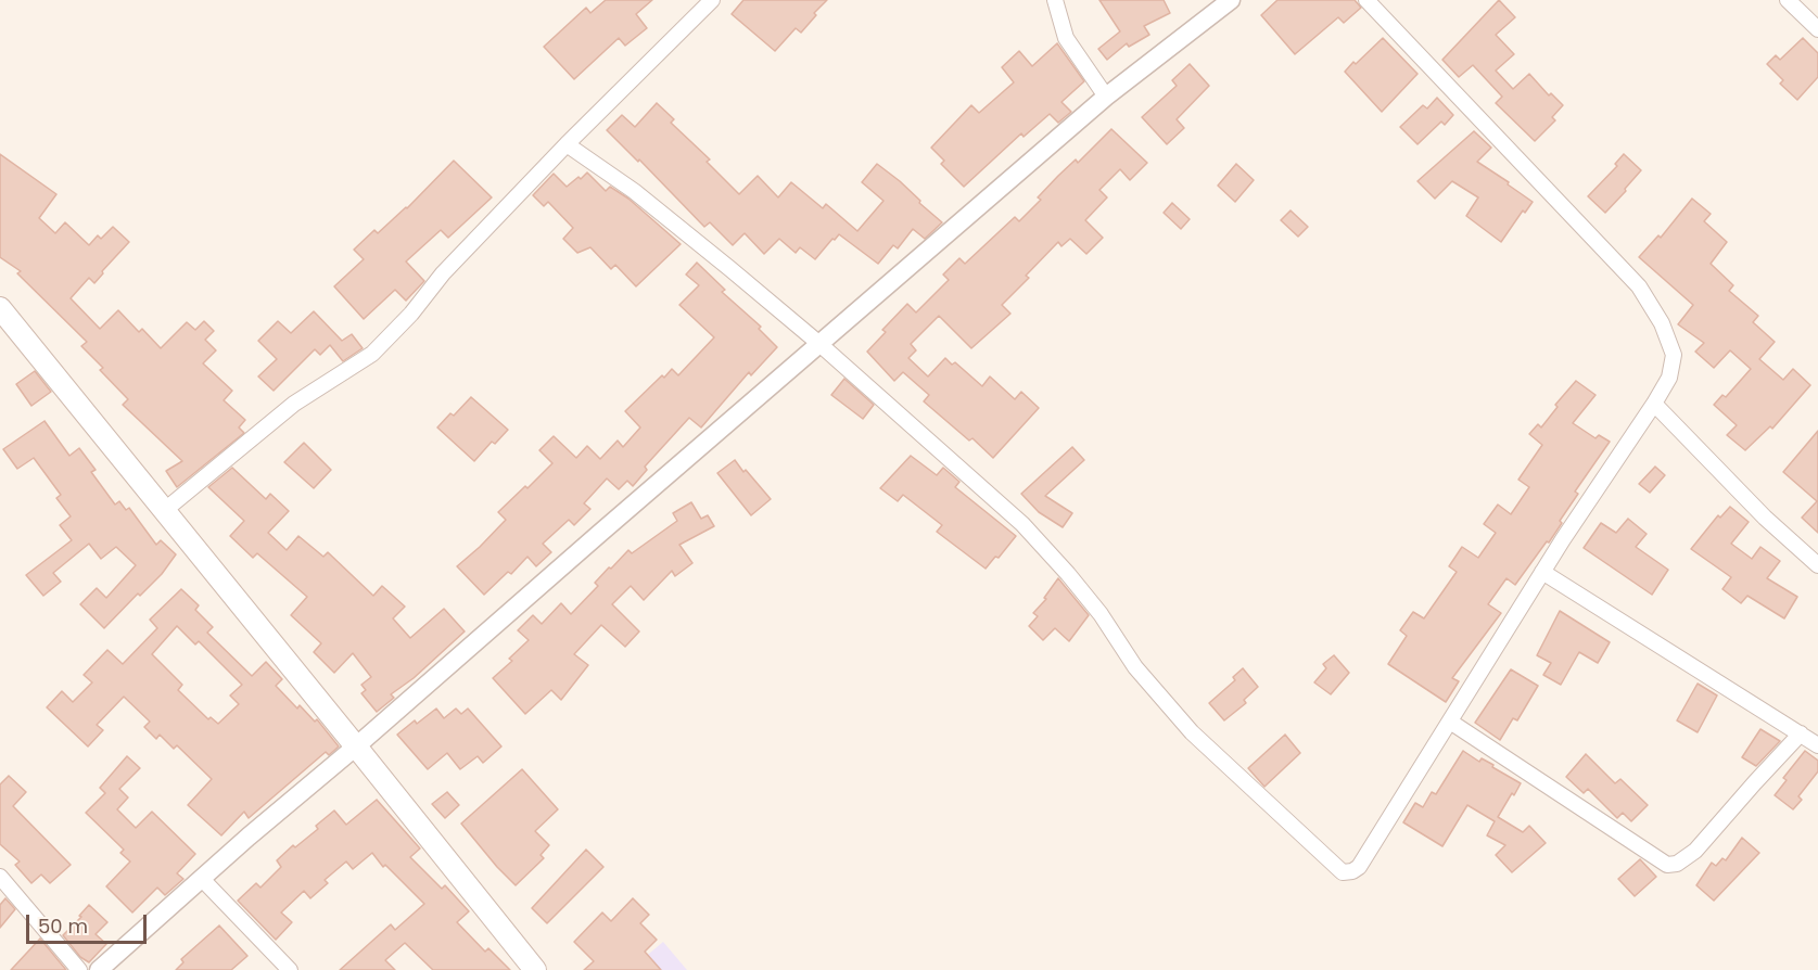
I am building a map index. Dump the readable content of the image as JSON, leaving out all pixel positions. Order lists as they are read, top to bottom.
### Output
{
  "scale_bar": "50 m"
}
